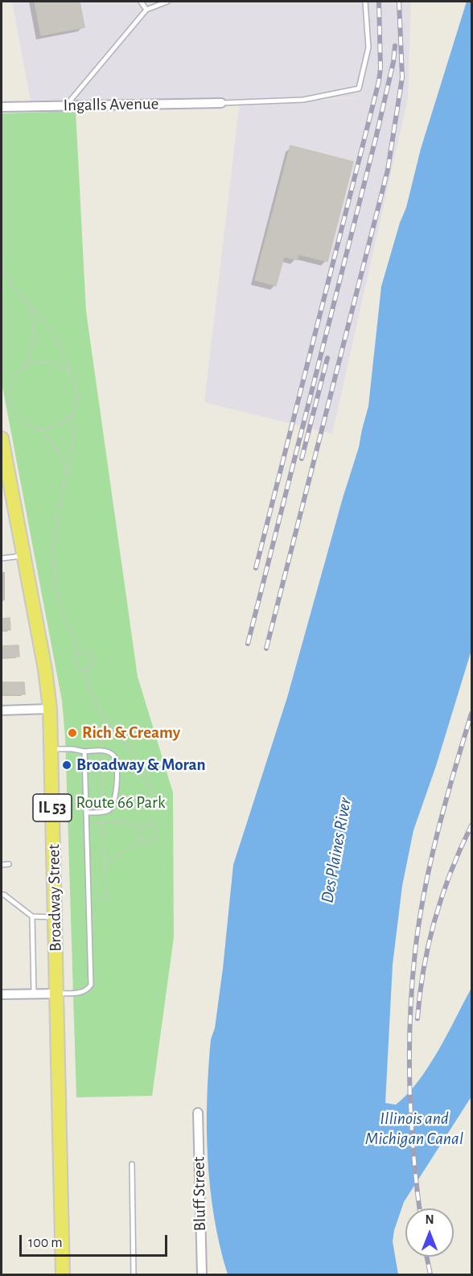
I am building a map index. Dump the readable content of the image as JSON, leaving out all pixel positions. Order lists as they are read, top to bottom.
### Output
{
  "streets": {
    "main road": ["IL 53", "Broadway Street"],
    "street": ["Ingalls Avenue", "Bluff Street"]
  },
  "water": ["Des Plaines River", "Illinois and Michigan Canal"],
  "parks": ["Route 66 Park"],
  "places": ["Rich & Creamy", "Broadway & Moran"],
  "scale_bar": "100 m",
  "north": "top"
}
